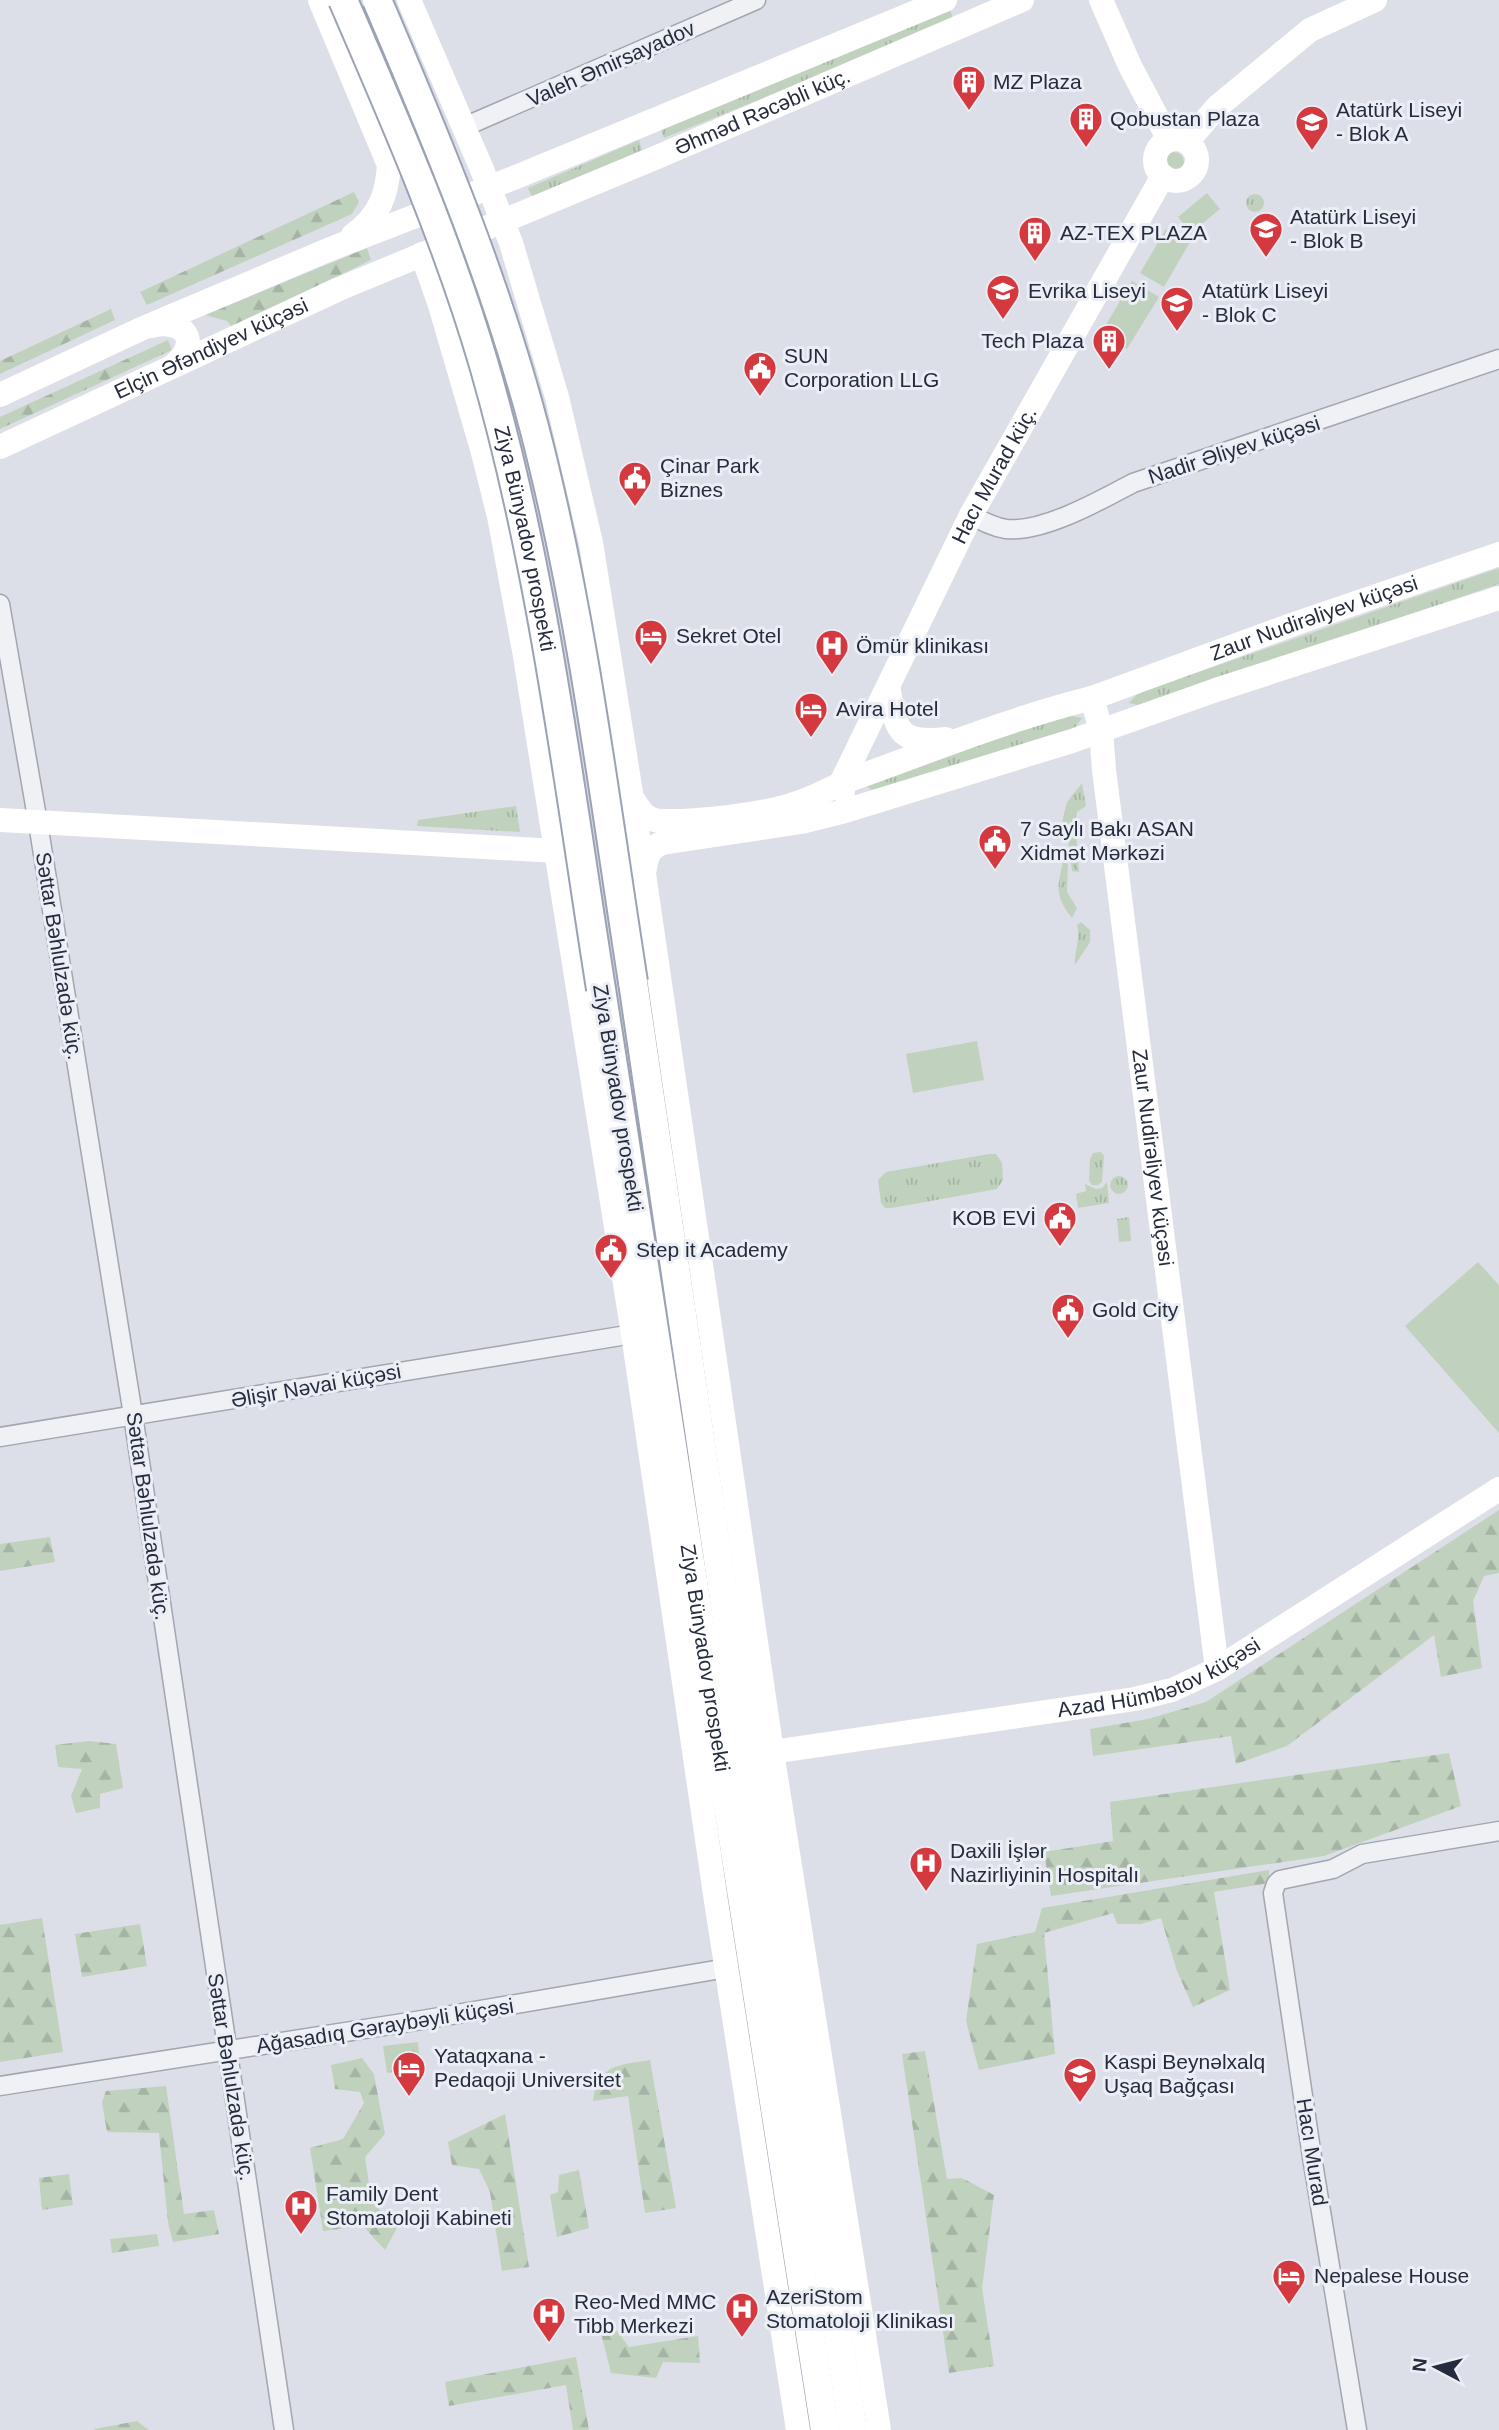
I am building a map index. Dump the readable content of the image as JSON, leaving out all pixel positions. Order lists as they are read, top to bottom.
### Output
{
  "streets": {
    "main road": [
      "Əhməd Rəcəbli küç.",
      "Elçin Əfəndiyev küçəsi",
      "Hacı Murad küç.",
      "Ziya Bünyadov prospekti",
      "Zaur Nudirəliyev küçəsi",
      "Azad Hümbətov küçəsi"
    ],
    "street": [
      "Valeh Əmirsayadov",
      "Nadir Əliyev küçəsi",
      "Səttar Bəhlulzadə küç.",
      "Əlişir Nəvai küçəsi",
      "Ağasadıq Gəraybəyli küçəsi",
      "Hacı Murad"
    ]
  },
  "crossings": [
    ["Əhməd Rəcəbli küç.", "Elçin Əfəndiyev küçəsi"],
    ["Əhməd Rəcəbli küç.", "Ziya Bünyadov prospekti"],
    ["Elçin Əfəndiyev küçəsi", "Ziya Bünyadov prospekti"],
    ["Nadir Əliyev küçəsi", "Hacı Murad küç."],
    ["Hacı Murad küç.", "Zaur Nudirəliyev küçəsi"],
    ["Ziya Bünyadov prospekti", "Əlişir Nəvai küçəsi"],
    ["Ziya Bünyadov prospekti", "Ağasadıq Gəraybəyli küçəsi"],
    ["Zaur Nudirəliyev küçəsi", "Azad Hümbətov küçəsi"],
    ["Səttar Bəhlulzadə küç.", "Əlişir Nəvai küçəsi"],
    ["Səttar Bəhlulzadə küç.", "Ağasadıq Gəraybəyli küçəsi"]
  ],
  "places": {
    "building": [
      "MZ Plaza",
      "Qobustan Plaza",
      "AZ-TEX PLAZA",
      "Tech Plaza"
    ],
    "school or university": [
      "Atatürk Liseyi - Blok A",
      "Atatürk Liseyi - Blok B",
      "Evrika Liseyi",
      "Atatürk Liseyi - Blok C",
      "Kaspi Beynəlxalq Uşaq Bağçası"
    ],
    "public building": [
      "SUN Corporation LLG",
      "Çinar Park Biznes",
      "7 Saylı Bakı ASAN Xidmət Mərkəzi",
      "KOB EVİ",
      "Step it Academy",
      "Gold City"
    ],
    "hotel": [
      "Sekret Otel",
      "Avira Hotel",
      "Yataqxana - Pedaqoji Universitet",
      "Nepalese House"
    ],
    "hospital": [
      "Ömür klinikası",
      "Daxili İşlər Nazirliyinin Hospitalı",
      "Family Dent Stomatoloji Kabineti",
      "AzeriStom Stomatoloji Klinikası",
      "Reo-Med MMC Tibb Merkezi"
    ]
  },
  "north": "left"
}
